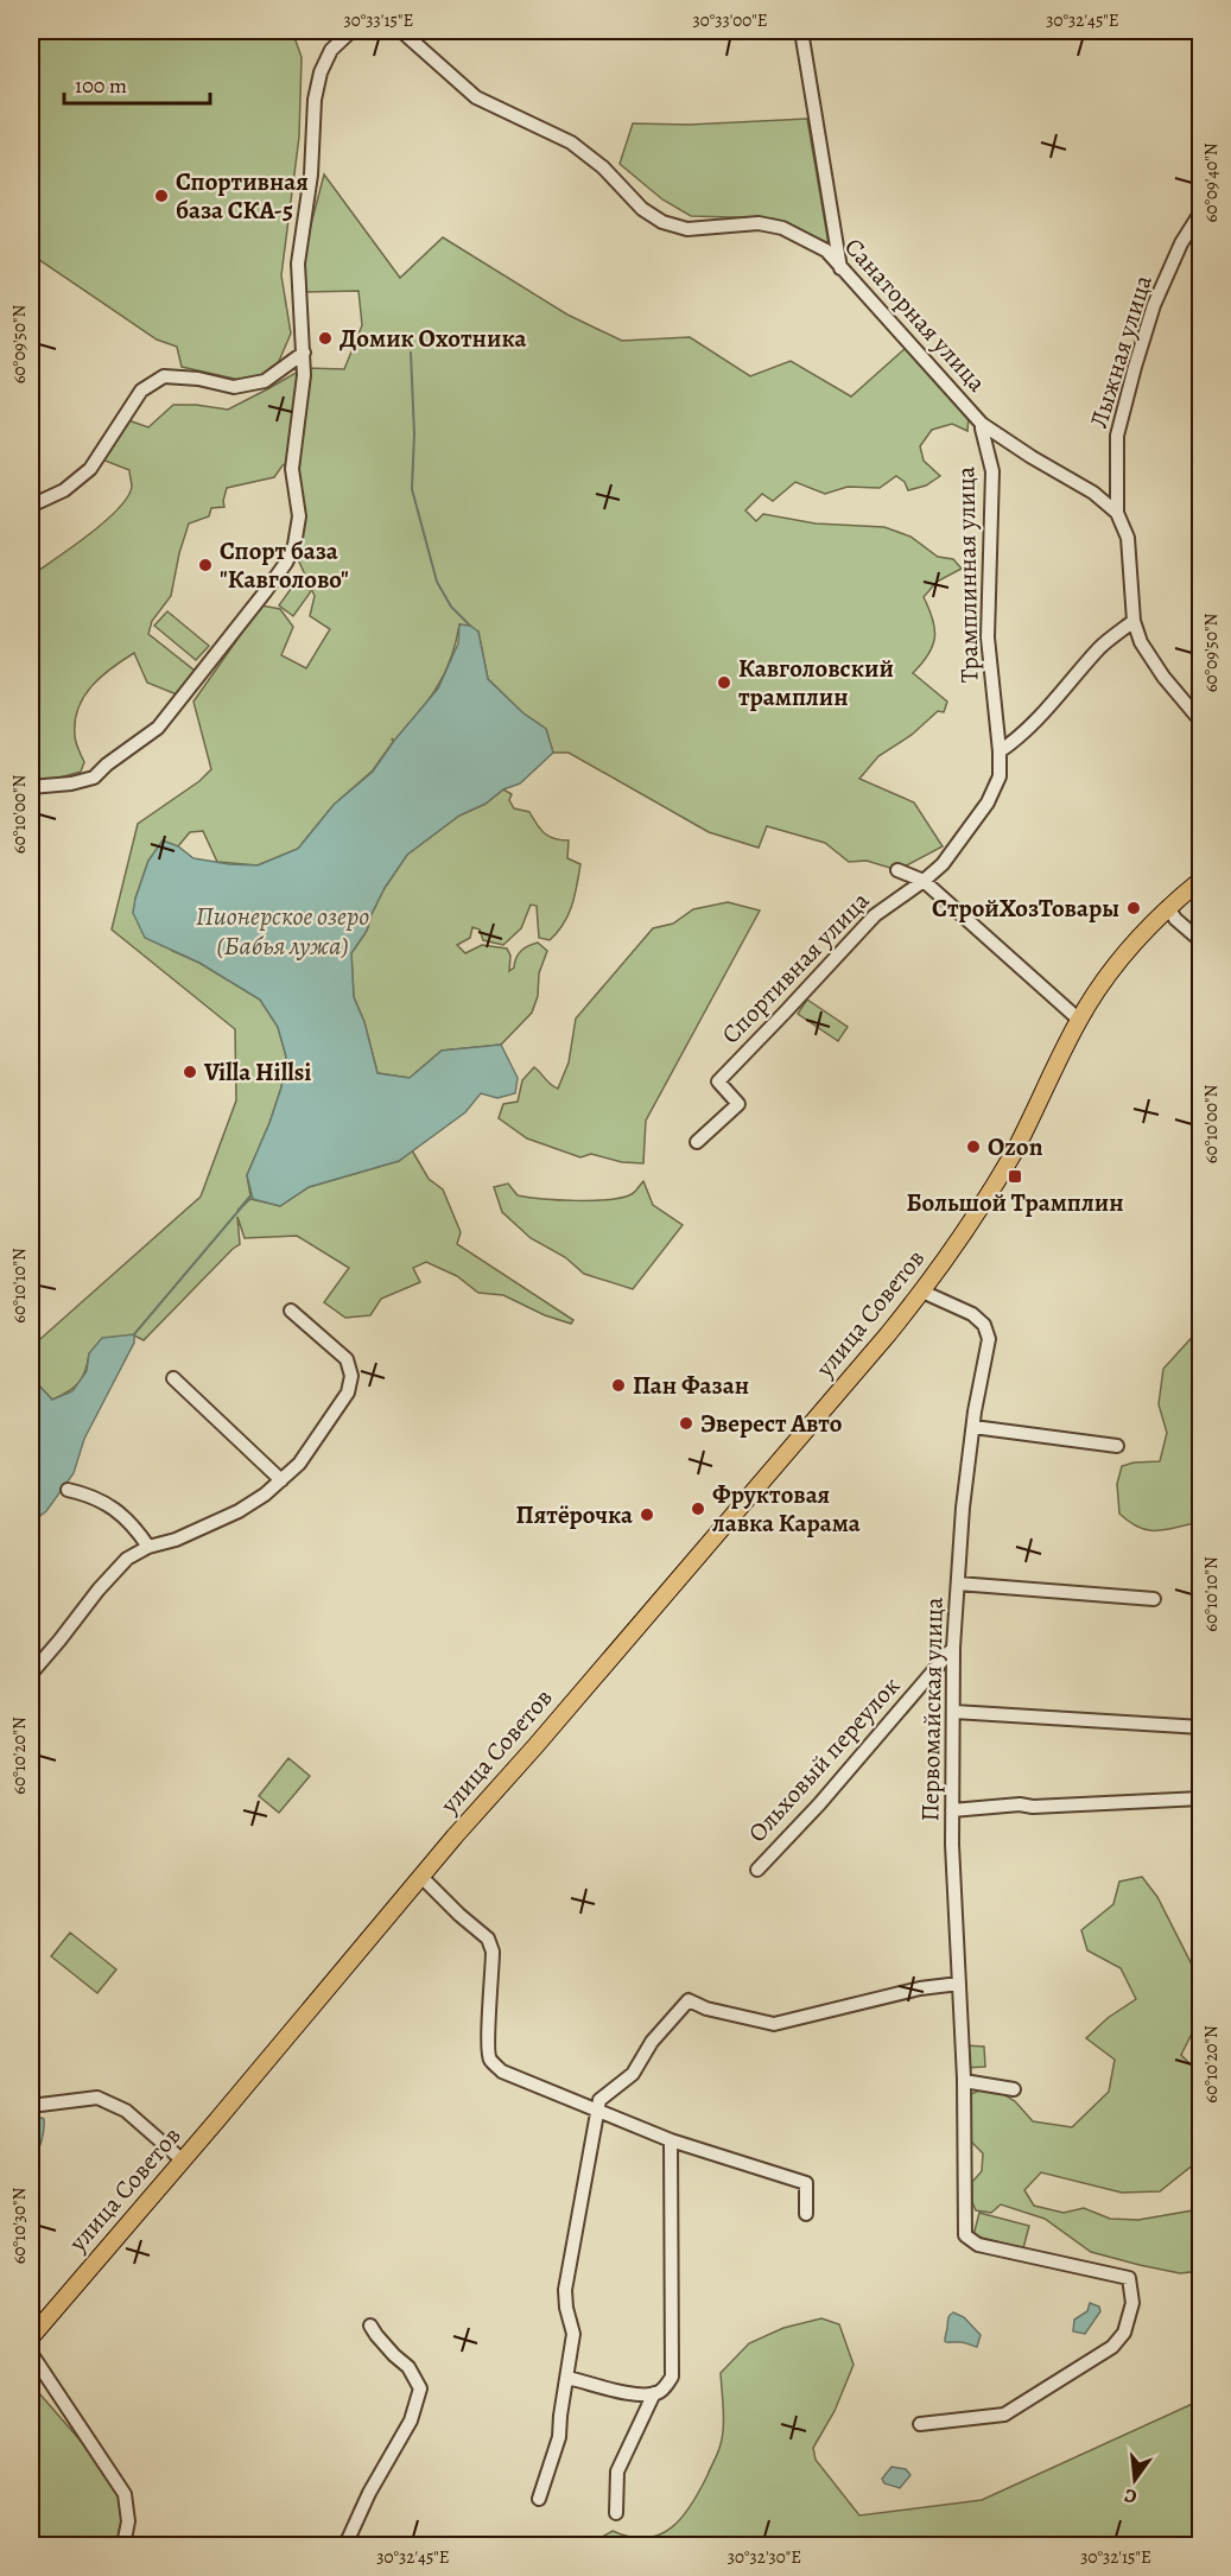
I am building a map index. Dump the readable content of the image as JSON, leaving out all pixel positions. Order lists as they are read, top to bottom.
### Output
{
  "streets": {
    "main road": ["улица Советов"],
    "street": [
      "Санаторная улица",
      "Лыжная улица",
      "Трамплинная улица",
      "Спортивная улица",
      "Первомайская улица",
      "Ольховый переулок"
    ]
  },
  "crossings": [
    ["Санаторная улица", "Лыжная улица"],
    ["Санаторная улица", "Трамплинная улица"],
    ["Трамплинная улица", "Спортивная улица"],
    ["улица Советов", "Первомайская улица"],
    ["Первомайская улица", "Ольховый переулок"]
  ],
  "water": ["Пионерское озеро (Бабья лужа)"],
  "places": {
    "other": [
      "Спортивная база СКА-5",
      "Домик Охотника",
      "Спорт база \"Кавголово\"",
      "Кавголовский трамплин",
      "СтройХозТовары",
      "Villa Hillsi",
      "Ozon",
      "Пан Фазан",
      "Эверест Авто",
      "Фруктовая лавка Карама",
      "Пятёрочка"
    ],
    "transit": ["Большой Трамплин"]
  },
  "scale_bar": "100 m",
  "north": "bottom",
  "coordinates": [
    "30°33'15\"E",
    "30°33'00\"E",
    "30°32'45\"E",
    "60°09'40\"N",
    "60°09'50\"N",
    "60°10'00\"N",
    "60°10'10\"N",
    "60°10'20\"N",
    "60°10'30\"N",
    "30°32'30\"E",
    "30°32'15\"E"
  ]
}
